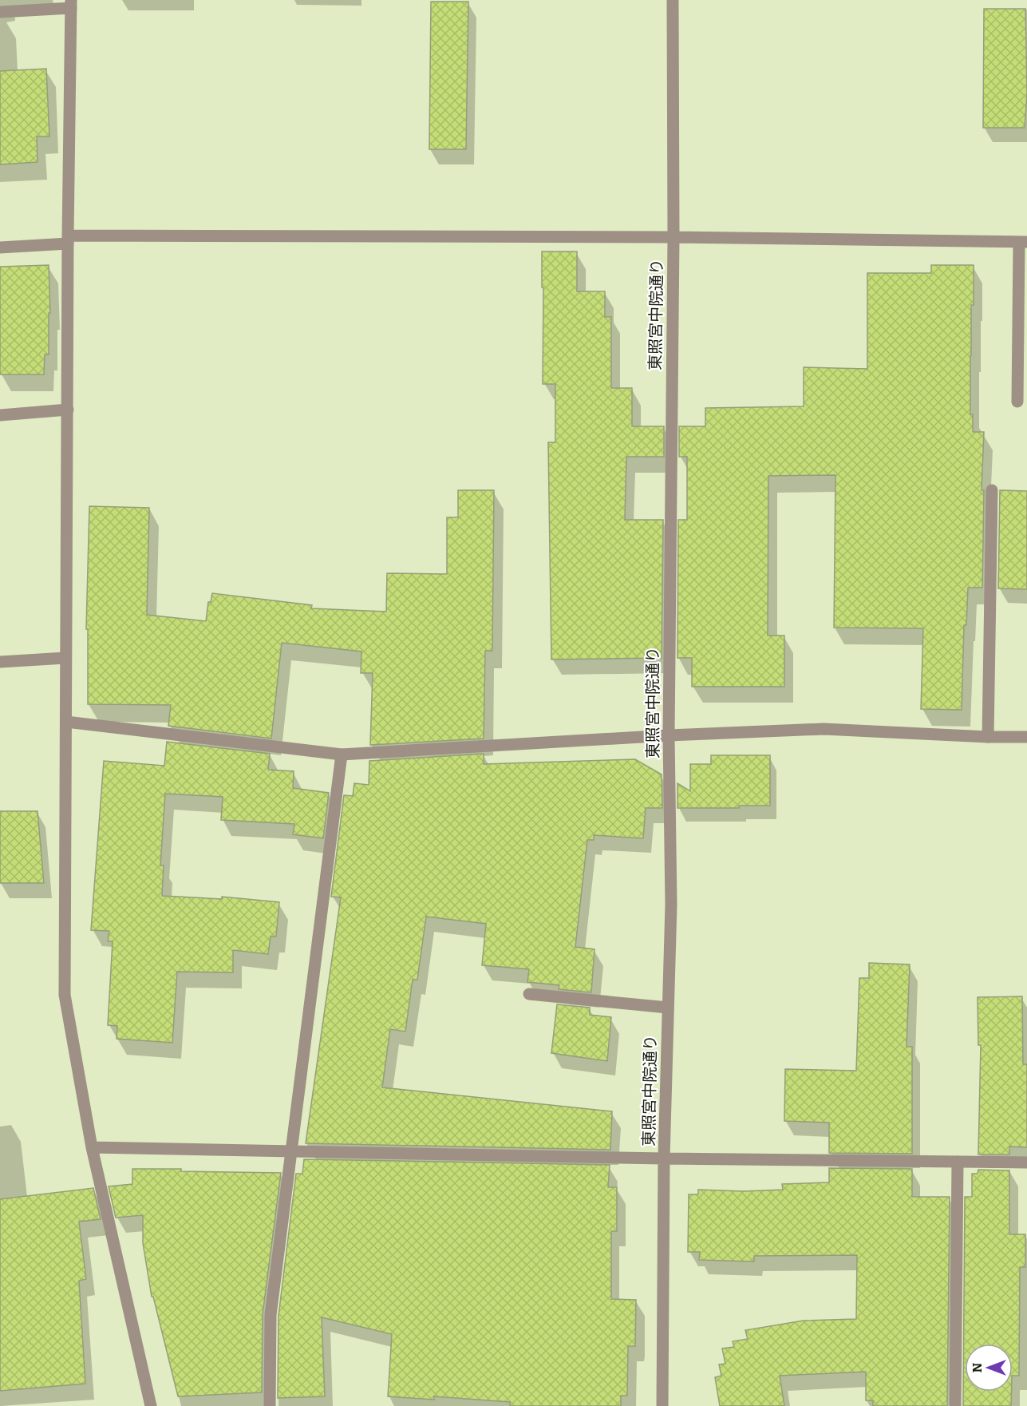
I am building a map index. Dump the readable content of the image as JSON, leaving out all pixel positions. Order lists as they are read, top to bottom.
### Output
{
  "streets": {
    "street": ["東照宮中院通り"]
  },
  "north": "left"
}
